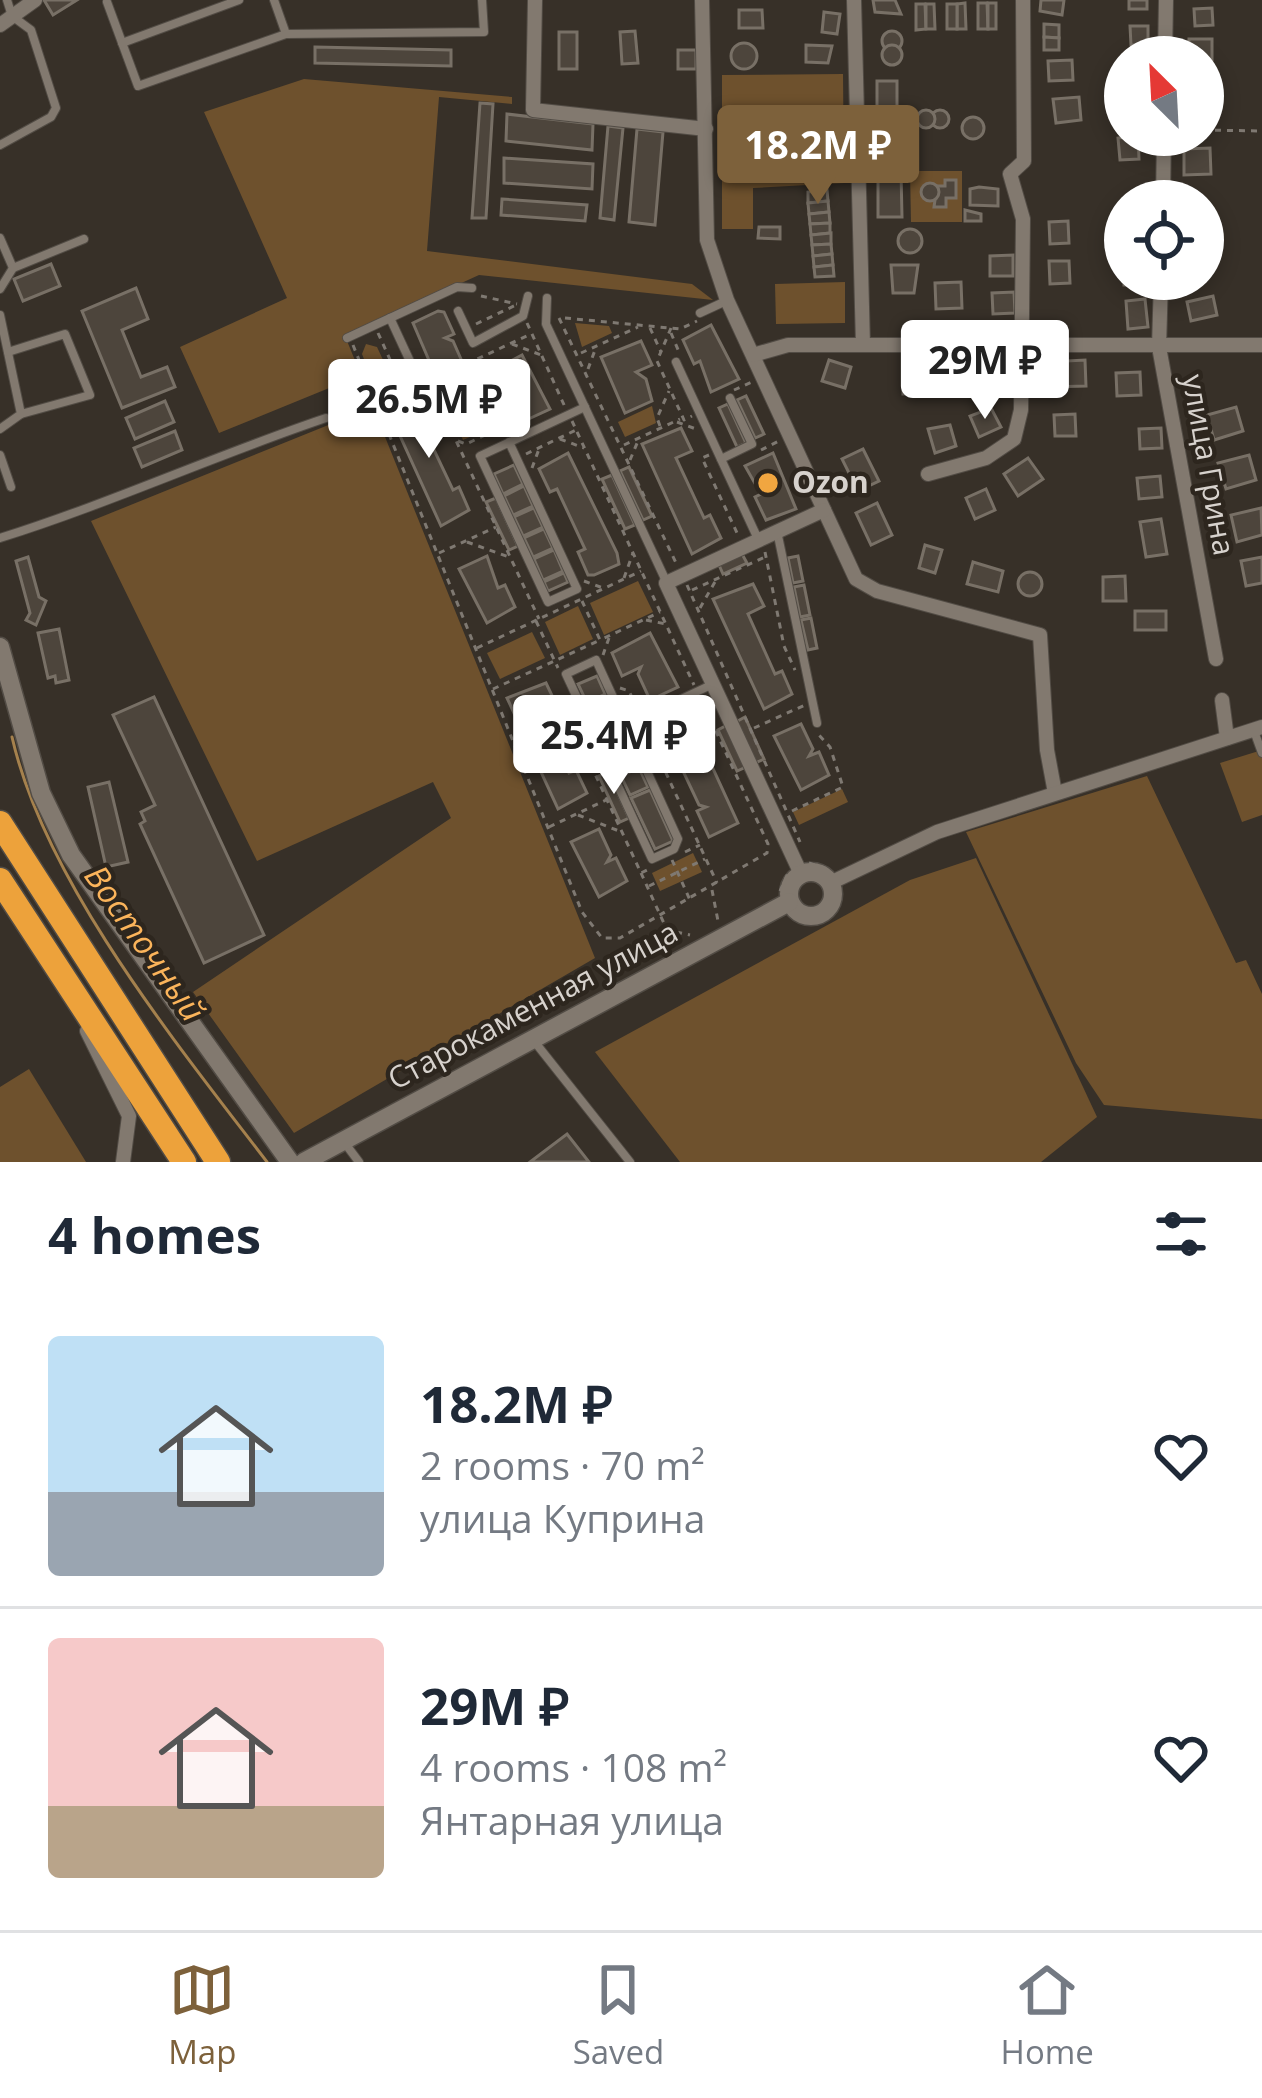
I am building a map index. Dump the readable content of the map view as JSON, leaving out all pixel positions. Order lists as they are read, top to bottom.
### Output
{
  "streets": {
    "street": ["улица Грина", "Старокаменная улица"]
  },
  "water": ["Восточный"],
  "places": ["Ozon"],
  "north": "top left",
  "page": {
    "price": [
      "18.2M ₽",
      "29M ₽",
      "26.5M ₽",
      "25.4M ₽"
    ],
    "heading": "4 homes",
    "list": [
      {
        "name": "18.2M ₽",
        "note": "2 rooms · 70 m² · улица Куприна"
      },
      {
        "name": "29M ₽",
        "note": "4 rooms · 108 m² · Янтарная улица"
      }
    ],
    "tabs": ["Map", "Saved", "Home"]
  }
}
